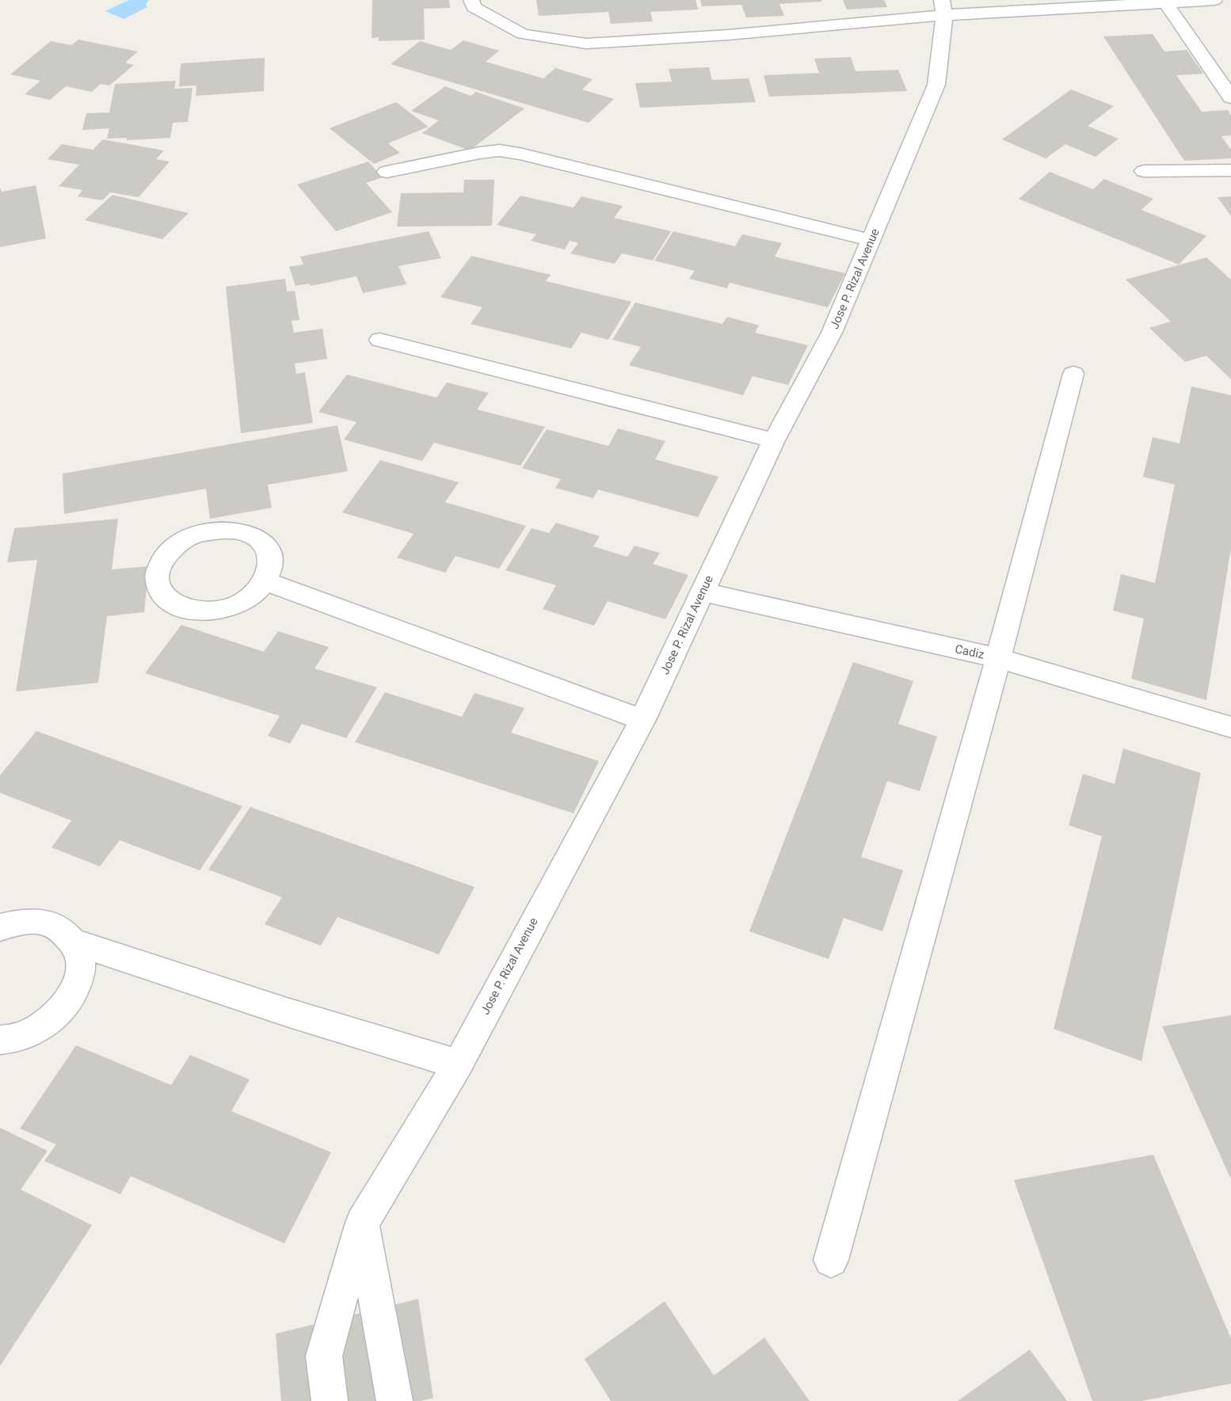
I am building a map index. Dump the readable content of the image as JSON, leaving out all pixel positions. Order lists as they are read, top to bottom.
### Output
{
  "streets": {
    "street": ["Jose P. Rizal Avenue", "Cadiz"]
  },
  "crossings": [
    ["Jose P. Rizal Avenue", "Cadiz"]
  ]
}
